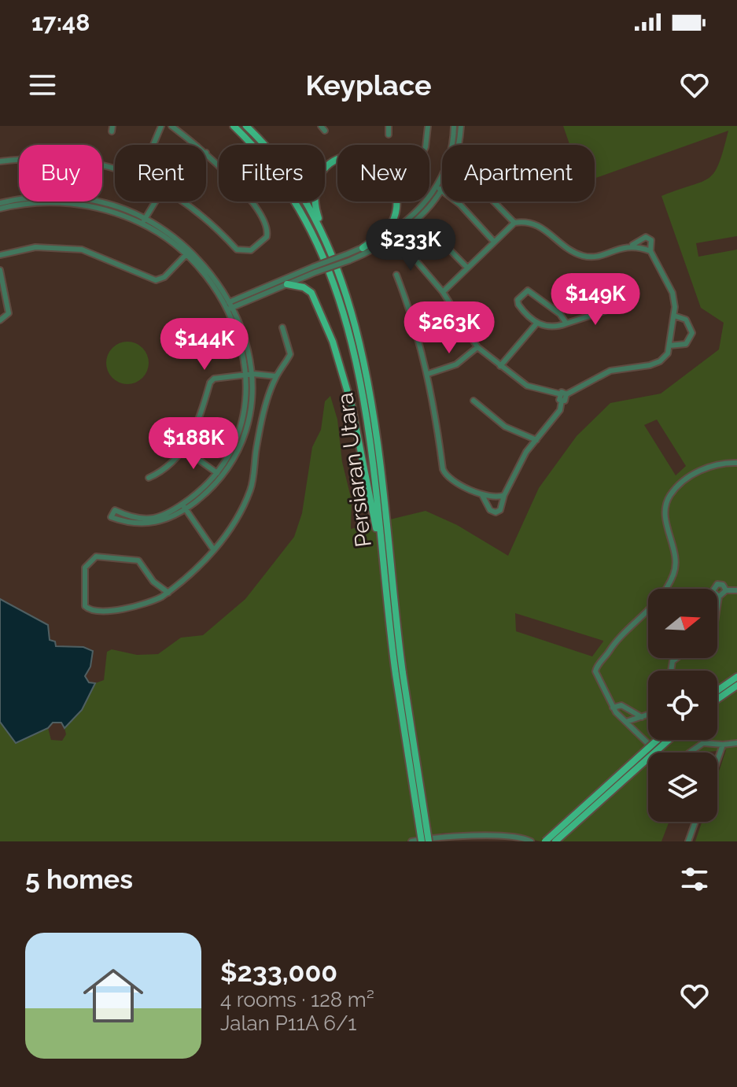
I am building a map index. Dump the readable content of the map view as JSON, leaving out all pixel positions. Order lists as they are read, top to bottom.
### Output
{
  "streets": {
    "main road": ["Persiaran Utara"]
  },
  "north": "right",
  "page": {
    "status": "17:48",
    "header": "Keyplace",
    "chip": [
      "Buy",
      "Rent",
      "Filters",
      "New",
      "Apartment"
    ],
    "price": [
      "$233K",
      "$149K",
      "$263K",
      "$144K",
      "$188K"
    ],
    "heading": "5 homes",
    "list": [
      {
        "name": "$233,000",
        "note": "4 rooms · 128 m² · Jalan P11A 6/1"
      }
    ]
  }
}
